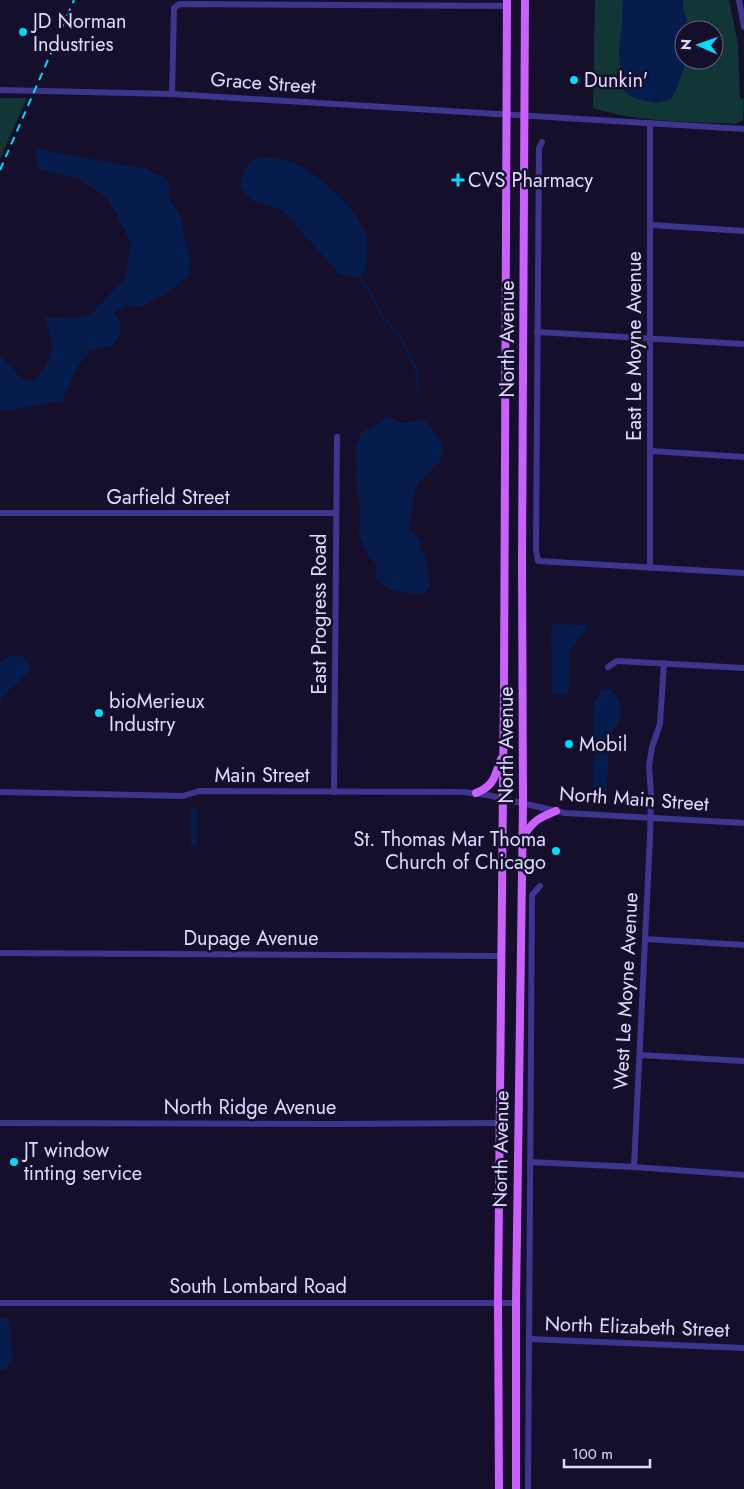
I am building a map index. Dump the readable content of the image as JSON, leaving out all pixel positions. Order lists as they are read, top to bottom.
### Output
{
  "streets": {
    "main road": ["North Avenue"],
    "street": [
      "Grace Street",
      "East Le Moyne Avenue",
      "Garfield Street",
      "East Progress Road",
      "Main Street",
      "North Main Street",
      "Dupage Avenue",
      "West Le Moyne Avenue",
      "North Ridge Avenue",
      "South Lombard Road",
      "North Elizabeth Street"
    ]
  },
  "crossings": [
    ["Grace Street", "North Avenue"],
    ["Grace Street", "East Le Moyne Avenue"],
    ["North Avenue", "East Le Moyne Avenue"],
    ["North Avenue", "Main Street"],
    ["North Avenue", "North Main Street"],
    ["North Avenue", "Dupage Avenue"],
    ["North Avenue", "North Ridge Avenue"],
    ["North Avenue", "South Lombard Road"],
    ["North Avenue", "North Elizabeth Street"],
    ["Garfield Street", "East Progress Road"],
    ["East Progress Road", "Main Street"],
    ["Main Street", "North Main Street"],
    ["North Main Street", "West Le Moyne Avenue"]
  ],
  "places": {
    "other": [
      "JD Norman Industries",
      "Dunkin'",
      "bioMerieux Industry",
      "Mobil",
      "St. Thomas Mar Thoma Church of Chicago",
      "JT window tinting service"
    ],
    "health": ["CVS Pharmacy"]
  },
  "scale_bar": "100 m",
  "north": "left"
}
